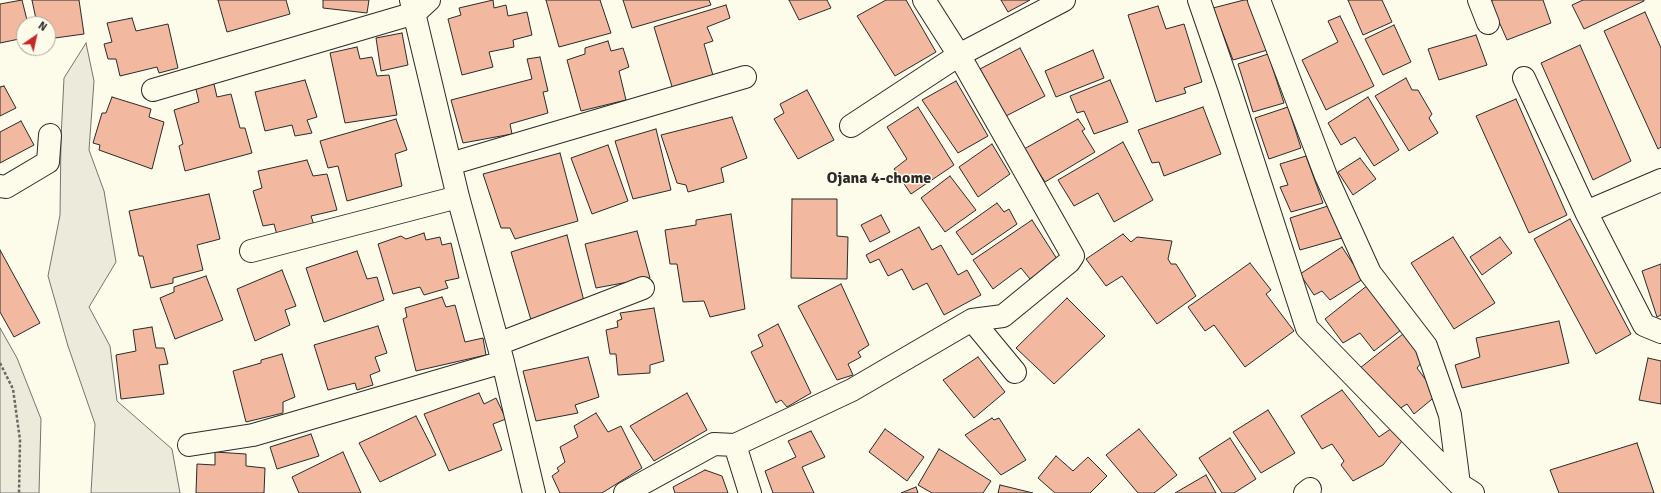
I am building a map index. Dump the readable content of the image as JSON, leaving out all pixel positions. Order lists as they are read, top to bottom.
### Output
{
  "districts": ["Ojana 4-chome"],
  "north": "top right"
}
